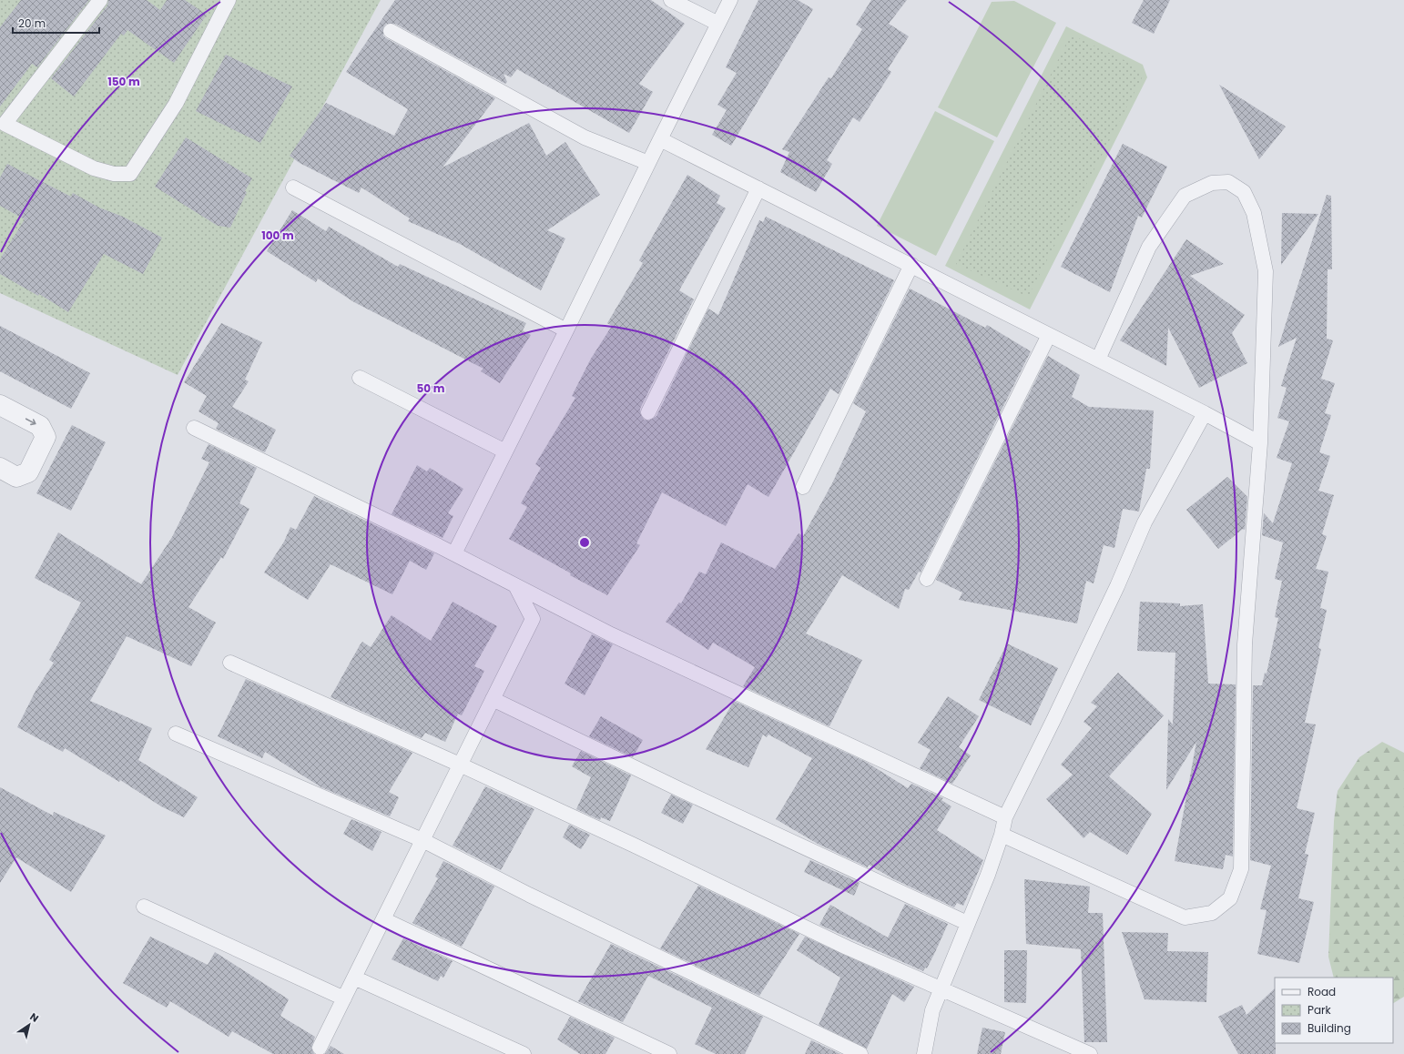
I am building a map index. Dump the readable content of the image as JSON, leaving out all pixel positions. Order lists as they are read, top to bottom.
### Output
{
  "legend": ["Road", "Park", "Building"],
  "scale_bar": "20 m",
  "north": "top right",
  "rings": ["150 m", "100 m", "50 m"]
}
